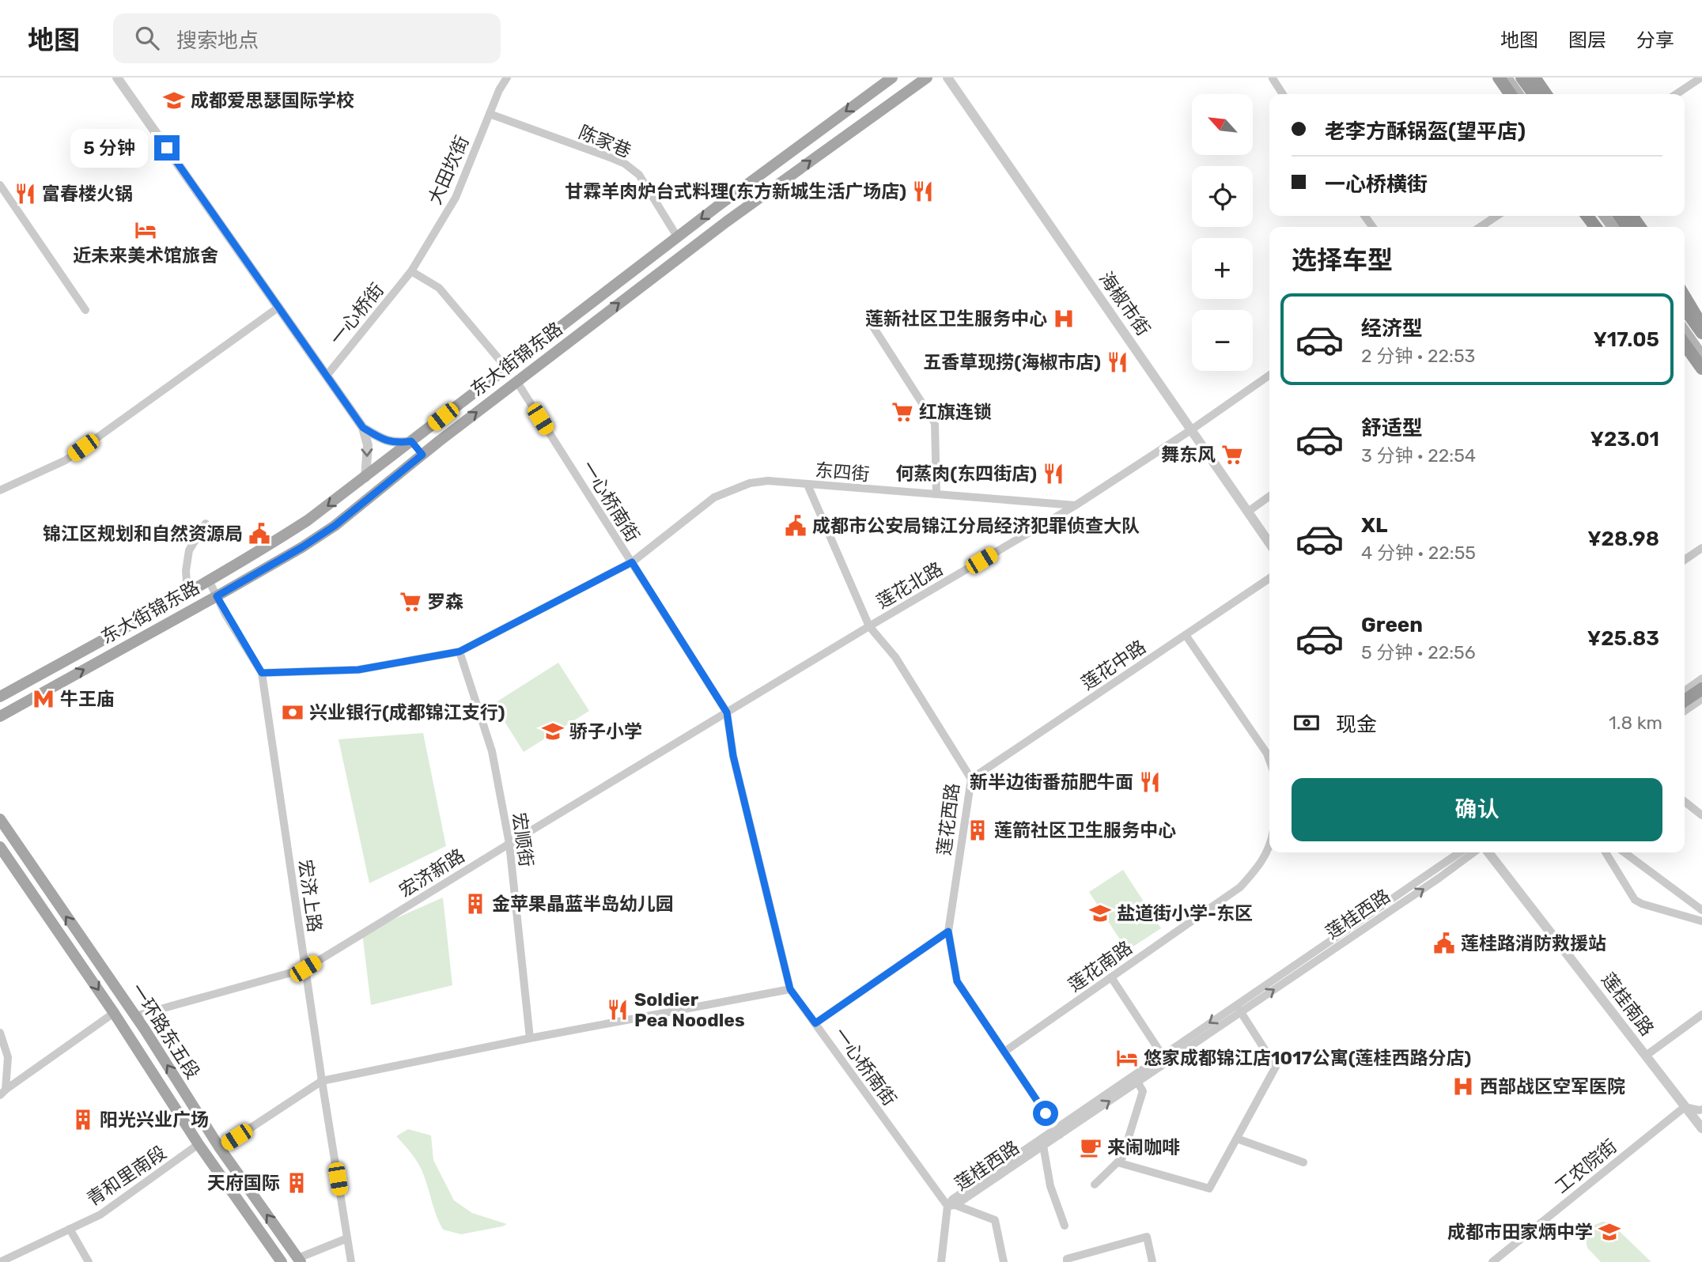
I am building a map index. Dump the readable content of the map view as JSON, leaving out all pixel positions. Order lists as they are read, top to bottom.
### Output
{
  "streets": {
    "main road": ["东大街锦东路", "一环路东五段"],
    "street": [
      "陈家巷",
      "大田坎街",
      "海椒市街",
      "一心桥街",
      "东四街",
      "一心桥南街",
      "莲花北路",
      "莲花中路",
      "莲花西路",
      "宏顺街",
      "宏济新路",
      "宏济上路",
      "莲桂西路",
      "莲花南路",
      "莲桂南路",
      "工农院街",
      "青和里南段"
    ]
  },
  "crossings": [
    ["陈家巷", "大田坎街"],
    ["陈家巷", "东大街锦东路"],
    ["大田坎街", "一心桥街"],
    ["海椒市街", "莲花北路"],
    ["东大街锦东路", "一心桥南街"],
    ["东大街锦东路", "宏济上路"],
    ["东四街", "一心桥南街"],
    ["东四街", "莲花北路"],
    ["东四街", "莲花西路"],
    ["东四街", "宏顺街"],
    ["东四街", "宏济上路"],
    ["一心桥南街", "莲花北路"],
    ["一心桥南街", "宏济新路"],
    ["一心桥南街", "莲桂西路"],
    ["莲花北路", "莲花西路"],
    ["莲花北路", "宏济新路"],
    ["莲花中路", "莲花西路"],
    ["莲花西路", "莲桂西路"],
    ["莲花西路", "莲花南路"],
    ["宏顺街", "宏济新路"],
    ["宏济新路", "宏济上路"],
    ["宏济新路", "一环路东五段"],
    ["莲桂南路", "工农院街"],
    ["一环路东五段", "青和里南段"]
  ],
  "places": {
    "school or university": [
      "成都爱思瑟国际学校",
      "骄子小学",
      "盐道街小学-东区",
      "成都市田家炳中学"
    ],
    "restaurant": [
      "甘霖羊肉炉台式料理(东方新城生活广场店)",
      "富春楼火锅",
      "五香草现捞(海椒市店)",
      "何蒸肉(东四街店)",
      "新半边街番茄肥牛面",
      "Soldier Pea Noodles"
    ],
    "hotel": ["近未来美术馆旅舍", "悠家成都锦江店1017公寓(莲桂西路分店)"],
    "hospital": ["莲新社区卫生服务中心", "西部战区空军医院"],
    "supermarket": ["红旗连锁", "舞东风", "罗森"],
    "public building": ["成都市公安局锦江分局经济犯罪侦查大队", "锦江区规划和自然资源局", "莲桂路消防救援站"],
    "metro station": ["牛王庙"],
    "bank": ["兴业银行(成都锦江支行)"],
    "building": [
      "莲箭社区卫生服务中心",
      "金苹果晶蓝半岛幼儿园",
      "阳光兴业广场",
      "天府国际"
    ],
    "cafe": ["来闹咖啡"]
  },
  "north": "top left",
  "page": {
    "header": "地图",
    "search": "搜索地点",
    "nav": ["地图", "图层", "分享"],
    "map_buttons": ["+", "−"],
    "banner": ["老李方酥锅盔(望平店)", "一心桥横街"],
    "bubble": "5 分钟",
    "heading": "选择车型",
    "list": [
      {
        "name": "经济型",
        "note": "2 分钟 · 22:53",
        "value": "¥17.05"
      },
      {
        "name": "舒适型",
        "note": "3 分钟 · 22:54",
        "value": "¥23.01"
      },
      {
        "name": "XL",
        "note": "4 分钟 · 22:55",
        "value": "¥28.98"
      },
      {
        "name": "Green",
        "note": "5 分钟 · 22:56",
        "value": "¥25.83"
      }
    ],
    "pay": ["现金", "1.8 km"],
    "buttons": "确认"
  }
}
